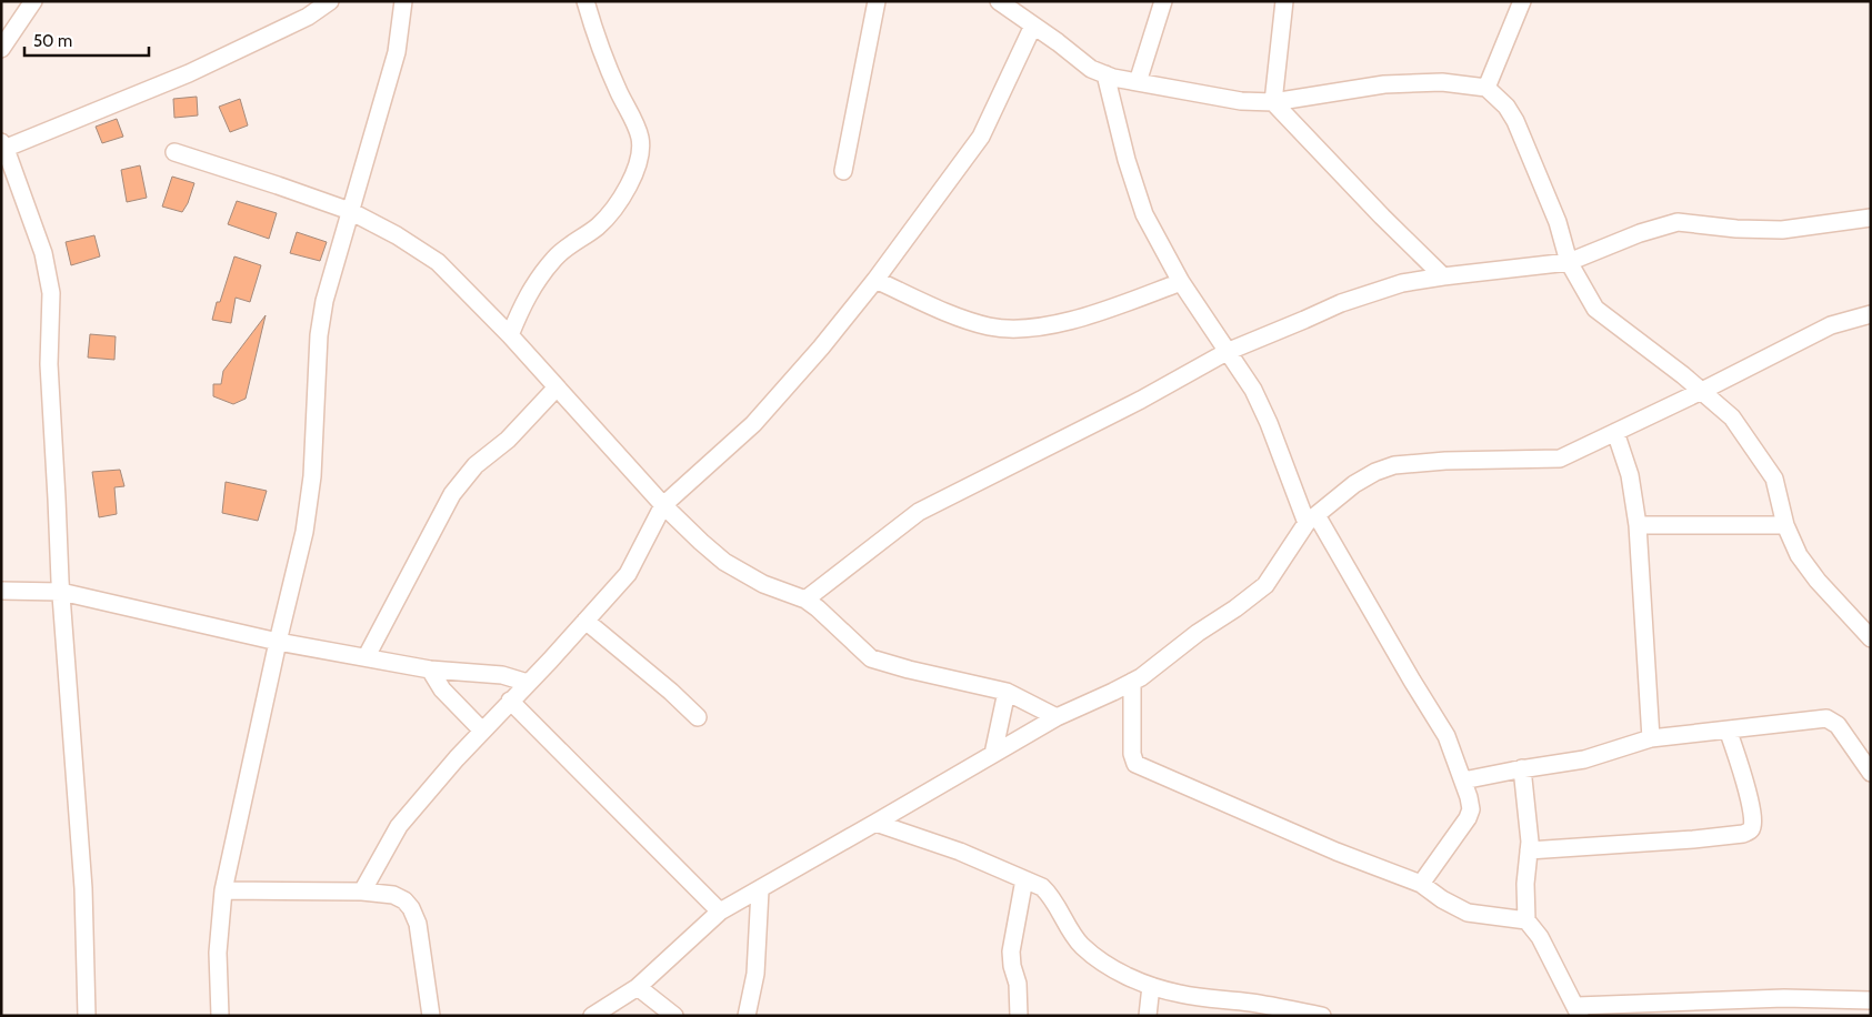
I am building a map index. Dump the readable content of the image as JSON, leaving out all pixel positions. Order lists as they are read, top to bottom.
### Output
{
  "scale_bar": "50 m"
}
